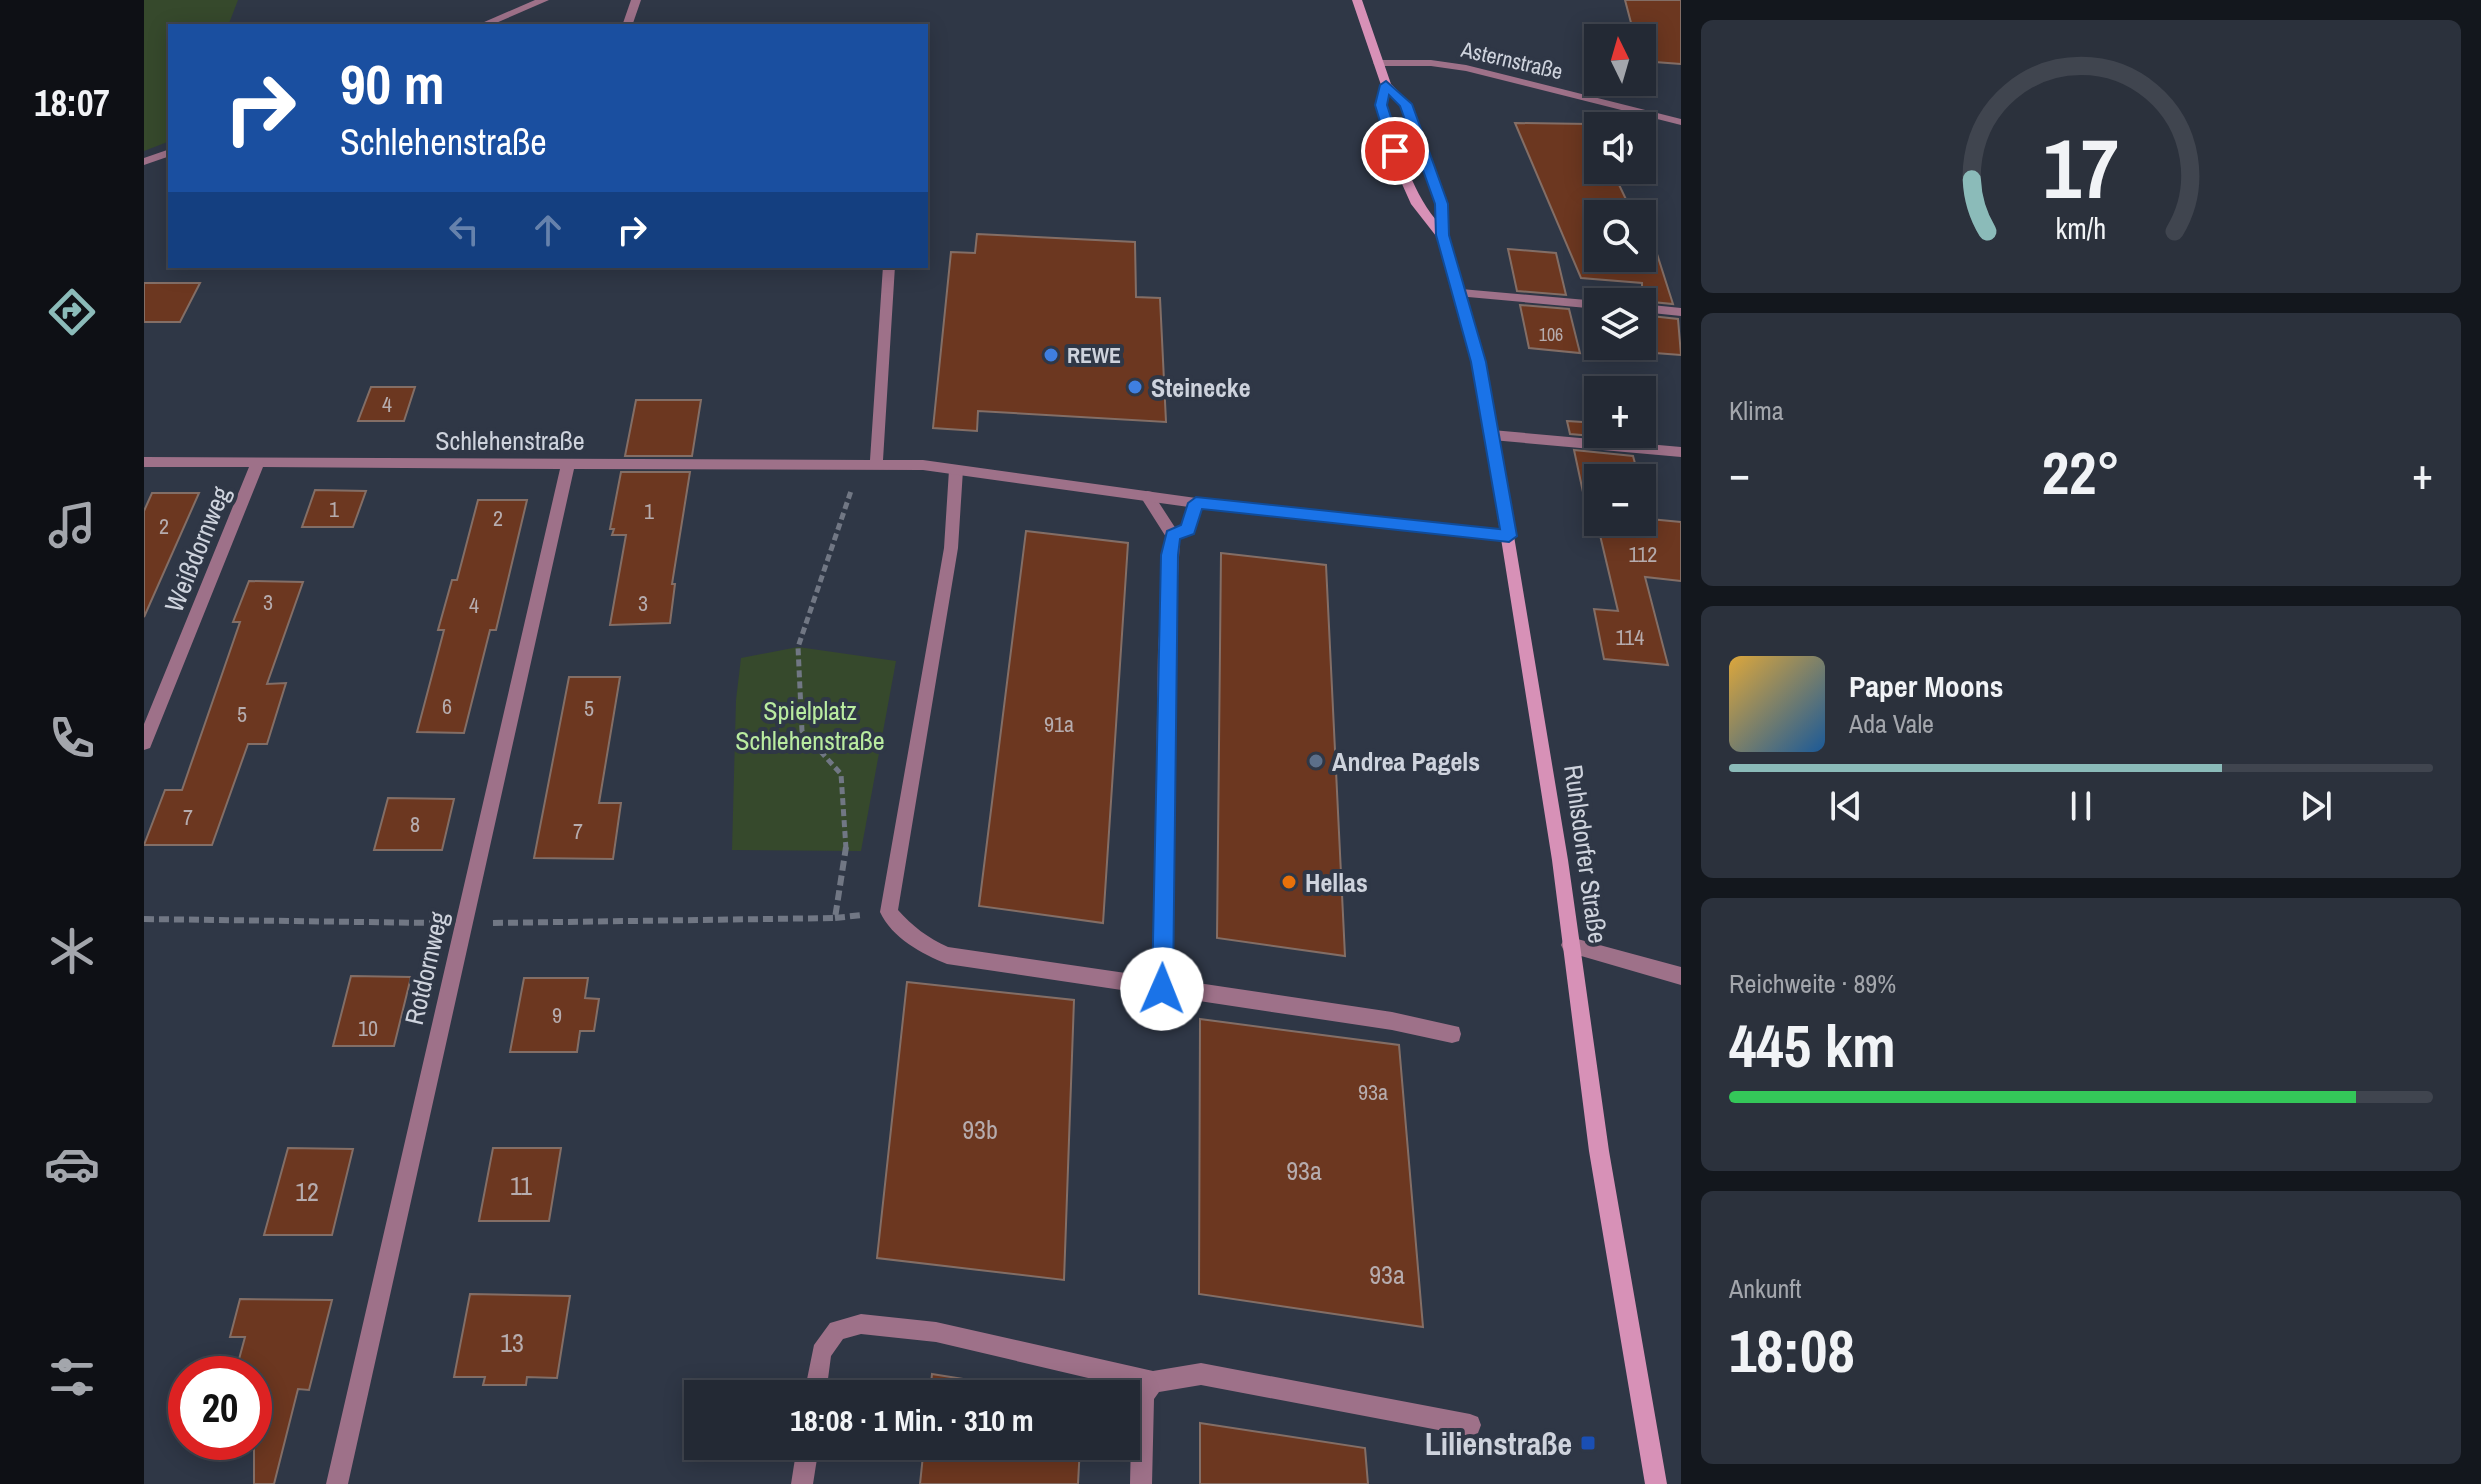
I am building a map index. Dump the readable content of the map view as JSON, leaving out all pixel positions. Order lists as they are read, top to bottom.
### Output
{
  "streets": {
    "main road": ["Ruhlsdorfer Straße"],
    "street": [
      "Asternstraße",
      "Schlehenstraße",
      "Weißdornweg",
      "Rotdornweg"
    ]
  },
  "crossings": [
    ["Asternstraße", "Ruhlsdorfer Straße"],
    ["Schlehenstraße", "Weißdornweg"],
    ["Schlehenstraße", "Ruhlsdorfer Straße"],
    ["Schlehenstraße", "Rotdornweg"]
  ],
  "parks": ["Spielplatz Schlehenstraße"],
  "places": {
    "other": [
      "REWE",
      "Steinecke",
      "Andrea Pagels",
      "Hellas"
    ],
    "transit": ["Lilienstraße"]
  },
  "house_numbers": [
    "106",
    "4",
    "1",
    "1",
    "2",
    "2",
    "112",
    "3",
    "3",
    "4",
    "114",
    "6",
    "5",
    "5",
    "91a",
    "7",
    "8",
    "7",
    "9",
    "10",
    "93a",
    "93b",
    "93a",
    "11",
    "12",
    "93a",
    "13"
  ],
  "north": "top",
  "page": {
    "tabs": "18:07",
    "map_buttons": ["+", "−"],
    "turn": ["90 m", "Schlehenstraße"],
    "tile": [
      "Klima",
      ["Reichweite · 89%", "445 km"],
      ["Ankunft", "18:08"]
    ],
    "heat": ["−", "22°", "+"],
    "song": ["Paper Moons", "Ada Vale"],
    "limit": "20",
    "trip": "18:08 · 1 Min. · 310 m",
    "gauge": ["17", "km/h"]
  }
}
